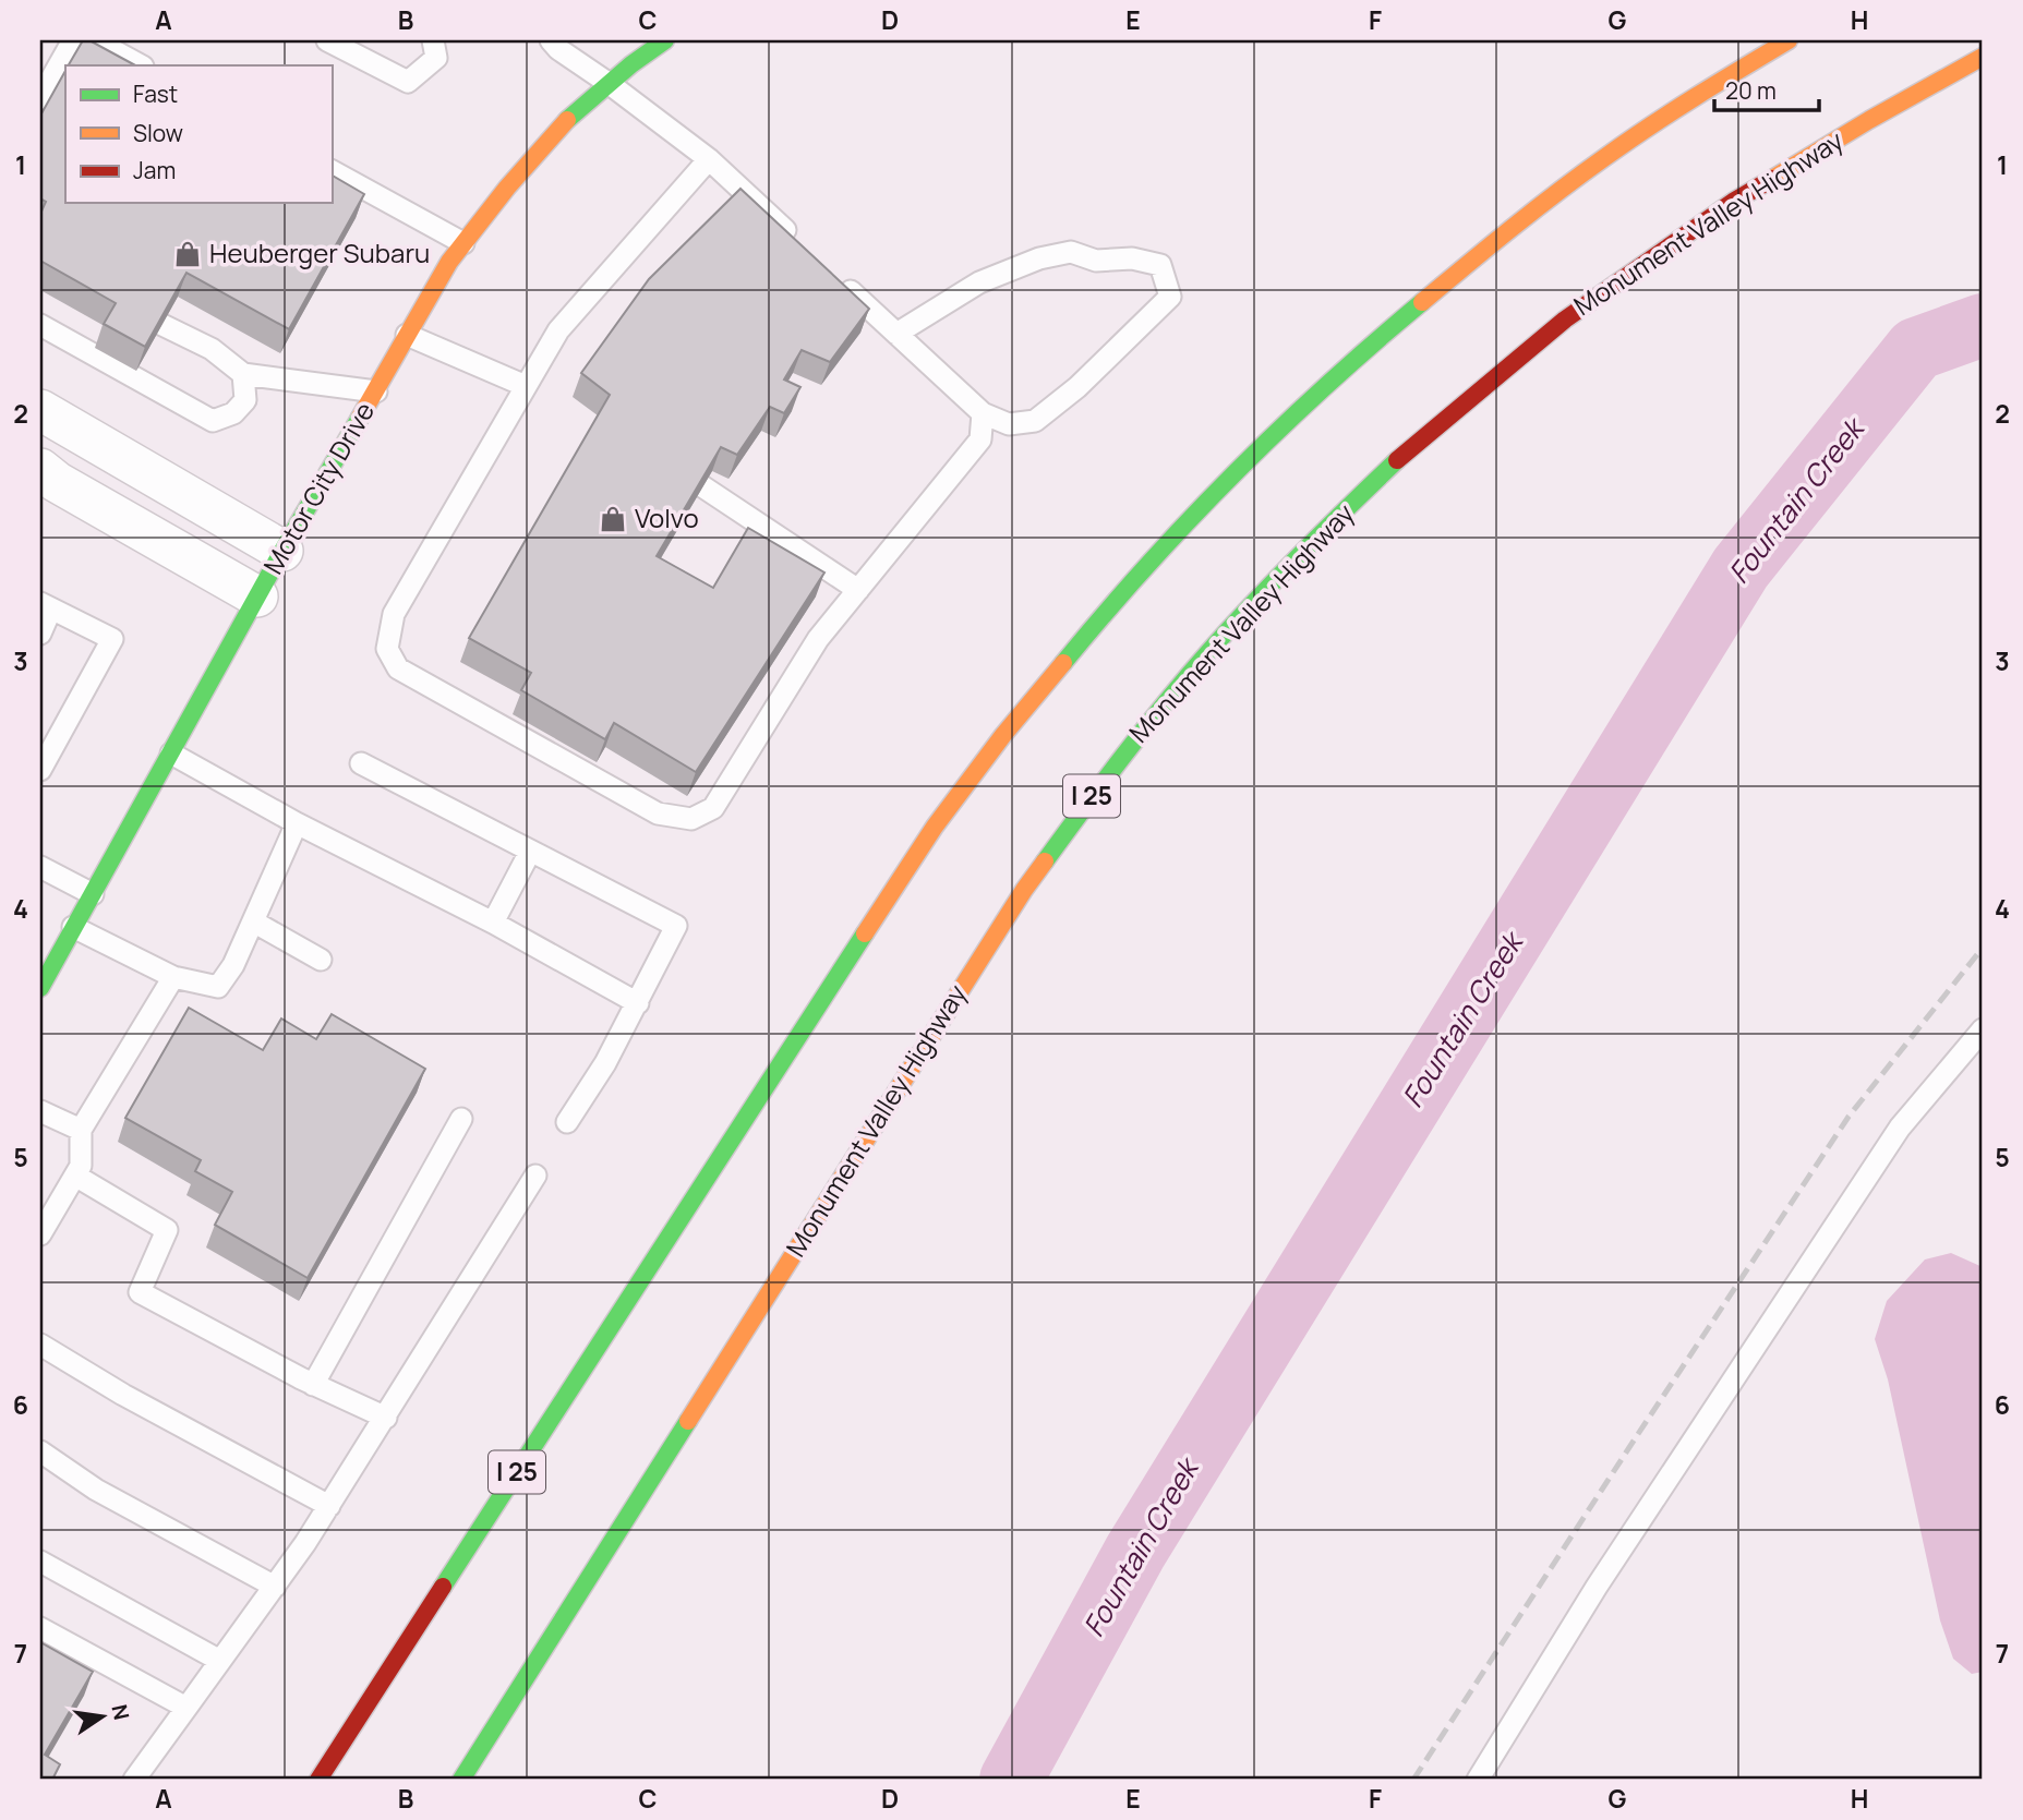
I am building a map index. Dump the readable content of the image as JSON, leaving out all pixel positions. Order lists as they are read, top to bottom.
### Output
{
  "streets": {
    "main road": ["Monument Valley Highway", "Motor City Drive", "I 25"]
  },
  "water": ["Fountain Creek"],
  "places": {
    "shop": ["Heuberger Subaru", "Volvo"]
  },
  "legend": ["Fast", "Slow", "Jam"],
  "scale_bar": "20 m",
  "north": "right",
  "grid": {
    "columns": [
      "A",
      "B",
      "C",
      "D",
      "E",
      "F",
      "G",
      "H"
    ],
    "rows": [
      "1",
      "2",
      "3",
      "4",
      "5",
      "6",
      "7"
    ]
  }
}
